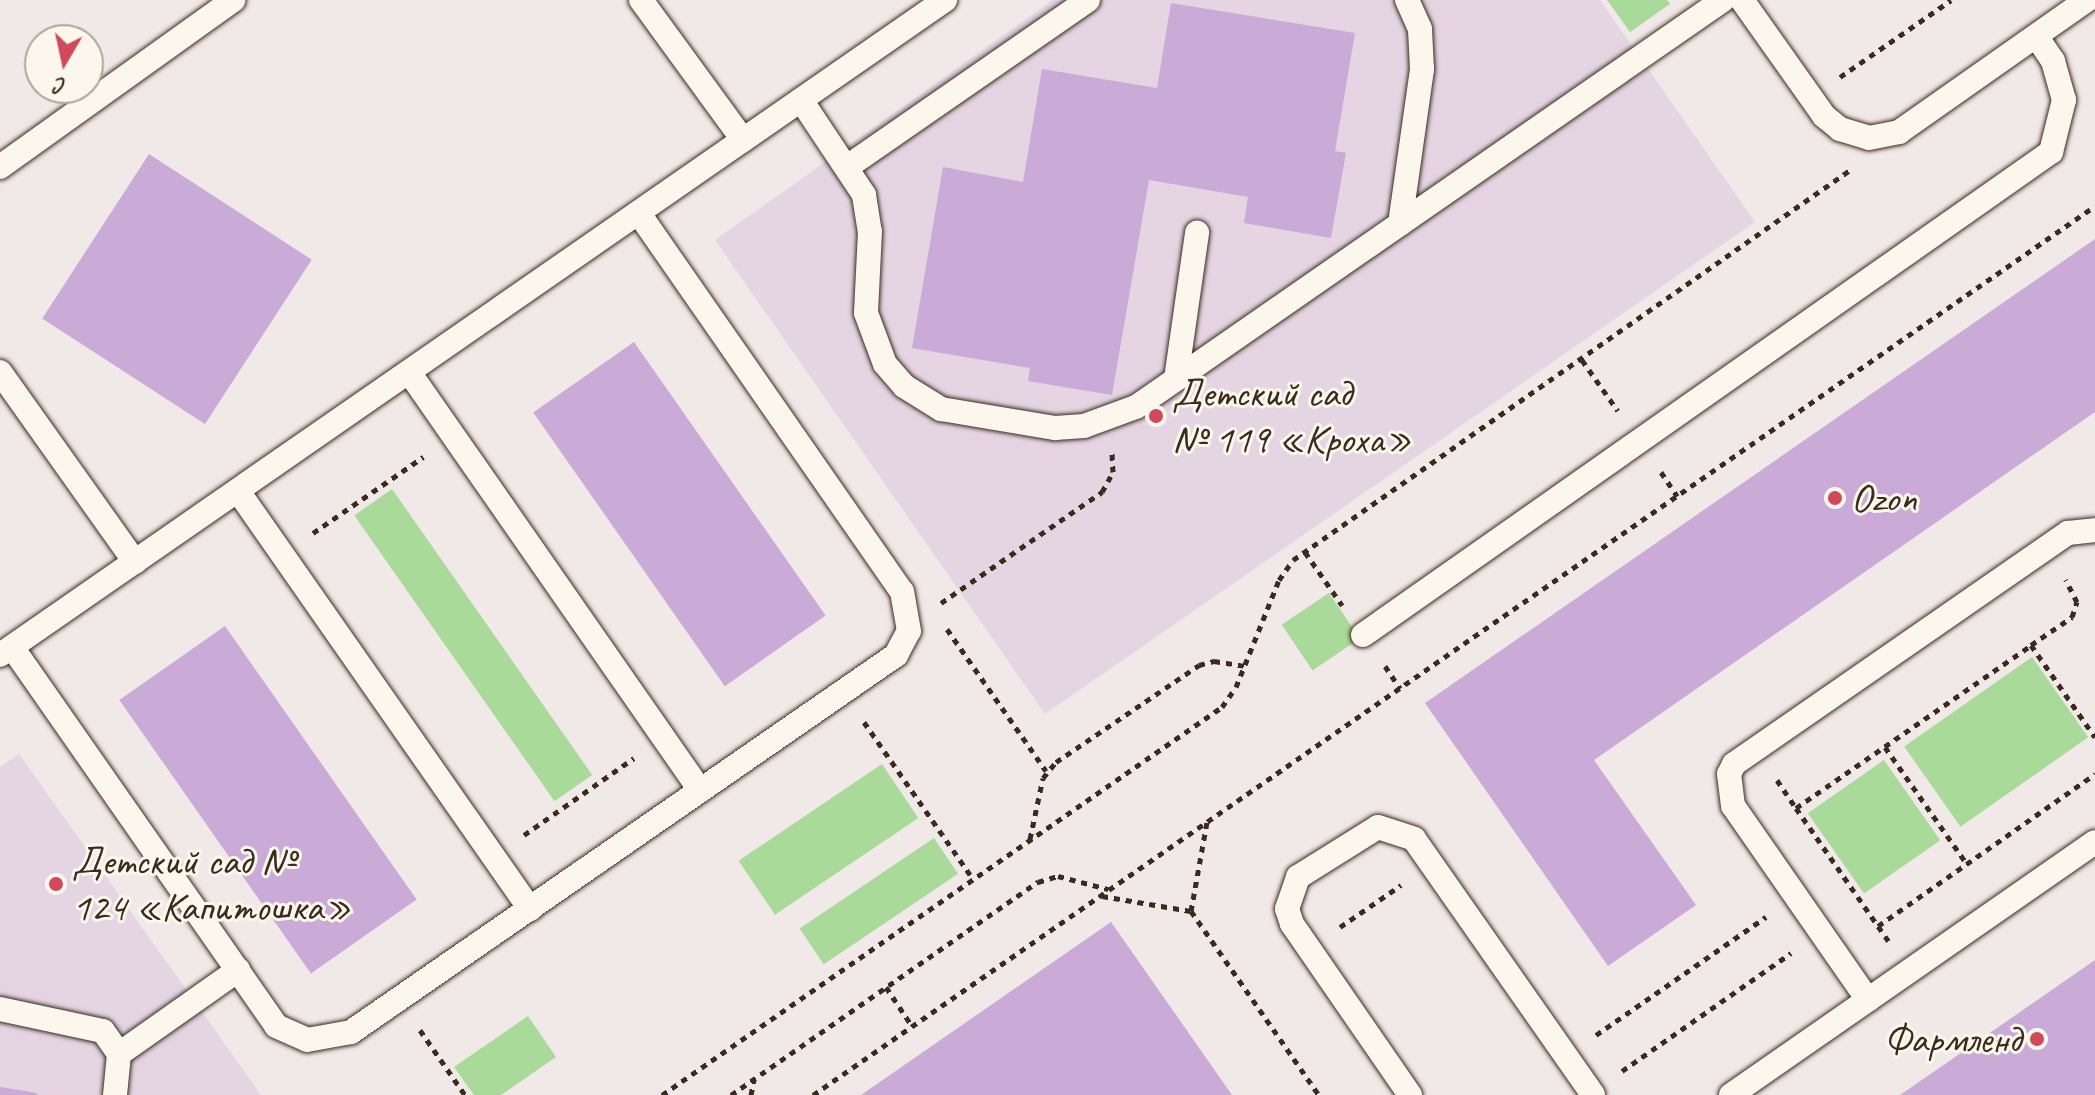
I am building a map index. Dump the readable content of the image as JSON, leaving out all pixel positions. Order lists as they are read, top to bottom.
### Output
{
  "places": [
    "Детский сад № 119 «Кроха»",
    "Ozon",
    "Детский сад № 124 «Капитошка»",
    "Фармленд"
  ],
  "north": "bottom"
}
